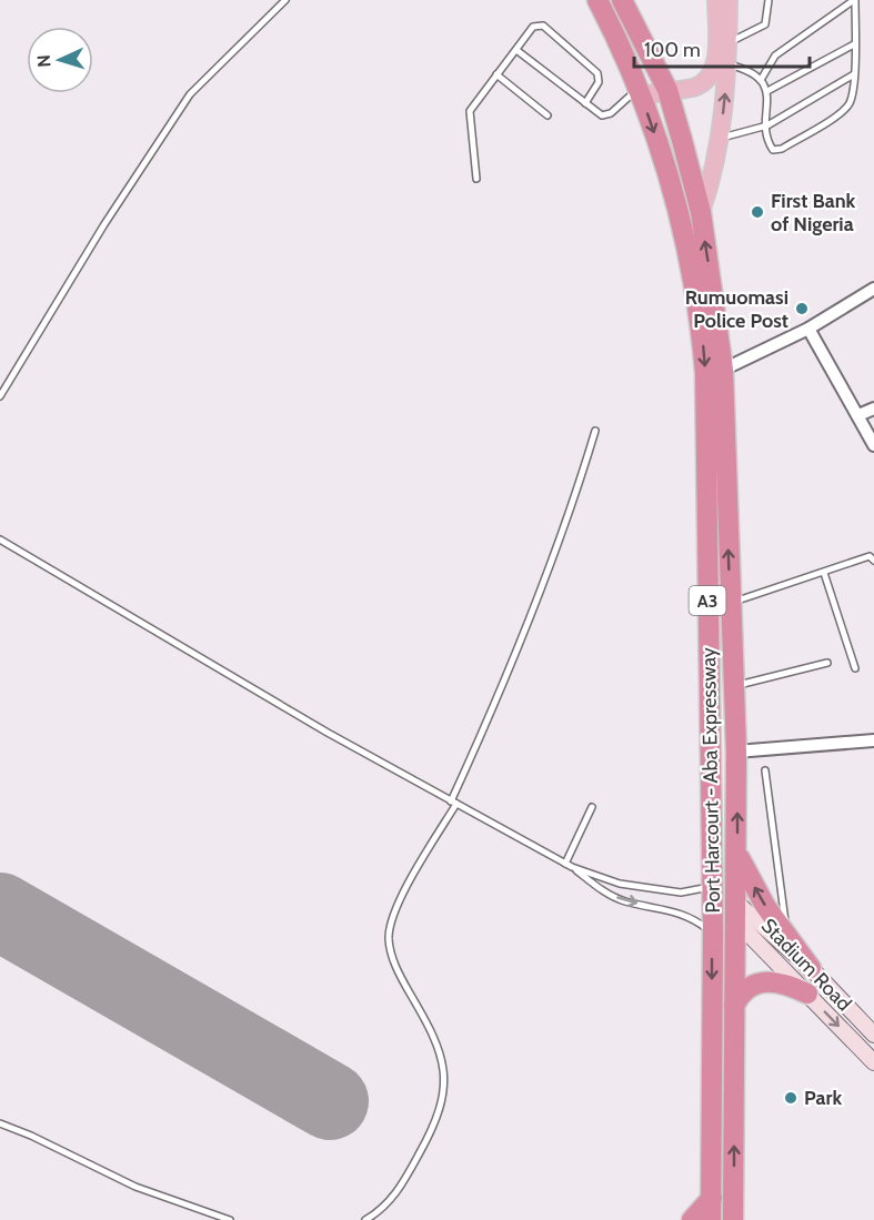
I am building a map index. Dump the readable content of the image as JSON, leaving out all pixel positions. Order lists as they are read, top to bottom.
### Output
{
  "streets": {
    "highway": ["A3", "Port Harcourt - Aba Expressway"],
    "main road": ["Stadium Road"]
  },
  "crossings": [
    ["Port Harcourt - Aba Expressway", "Stadium Road"]
  ],
  "places": ["First Bank of Nigeria", "Rumuomasi Police Post", "Park"],
  "scale_bar": "100 m",
  "north": "left"
}
